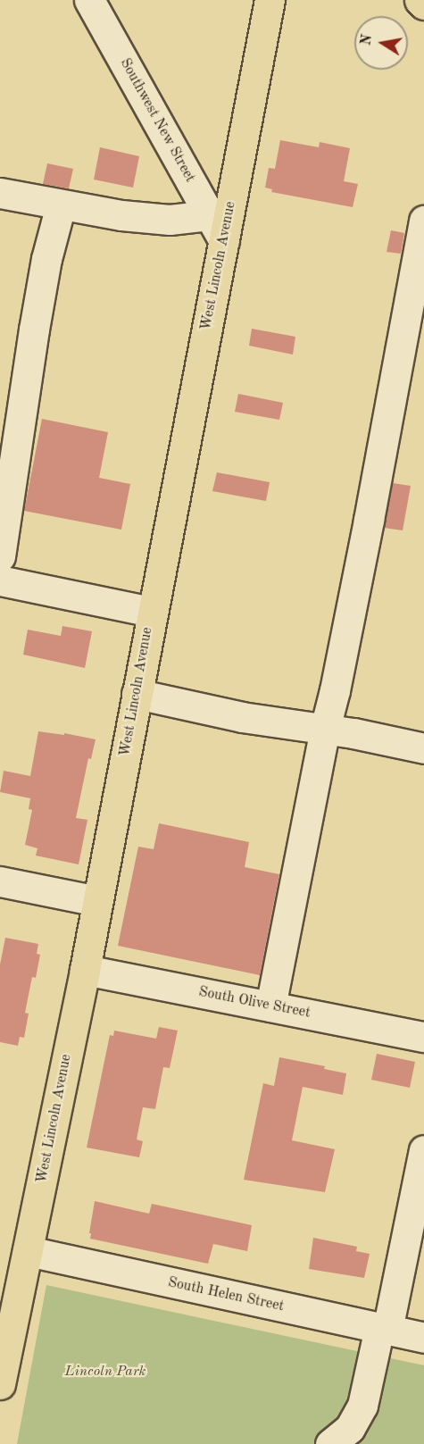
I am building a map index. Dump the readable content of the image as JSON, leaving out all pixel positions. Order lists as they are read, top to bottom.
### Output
{
  "streets": {
    "main road": ["West Lincoln Avenue"],
    "street": ["Southwest New Street", "South Olive Street", "South Helen Street"]
  },
  "crossings": [
    ["Southwest New Street", "West Lincoln Avenue"],
    ["West Lincoln Avenue", "South Olive Street"],
    ["West Lincoln Avenue", "South Helen Street"]
  ],
  "parks": ["Lincoln Park"],
  "north": "left"
}
